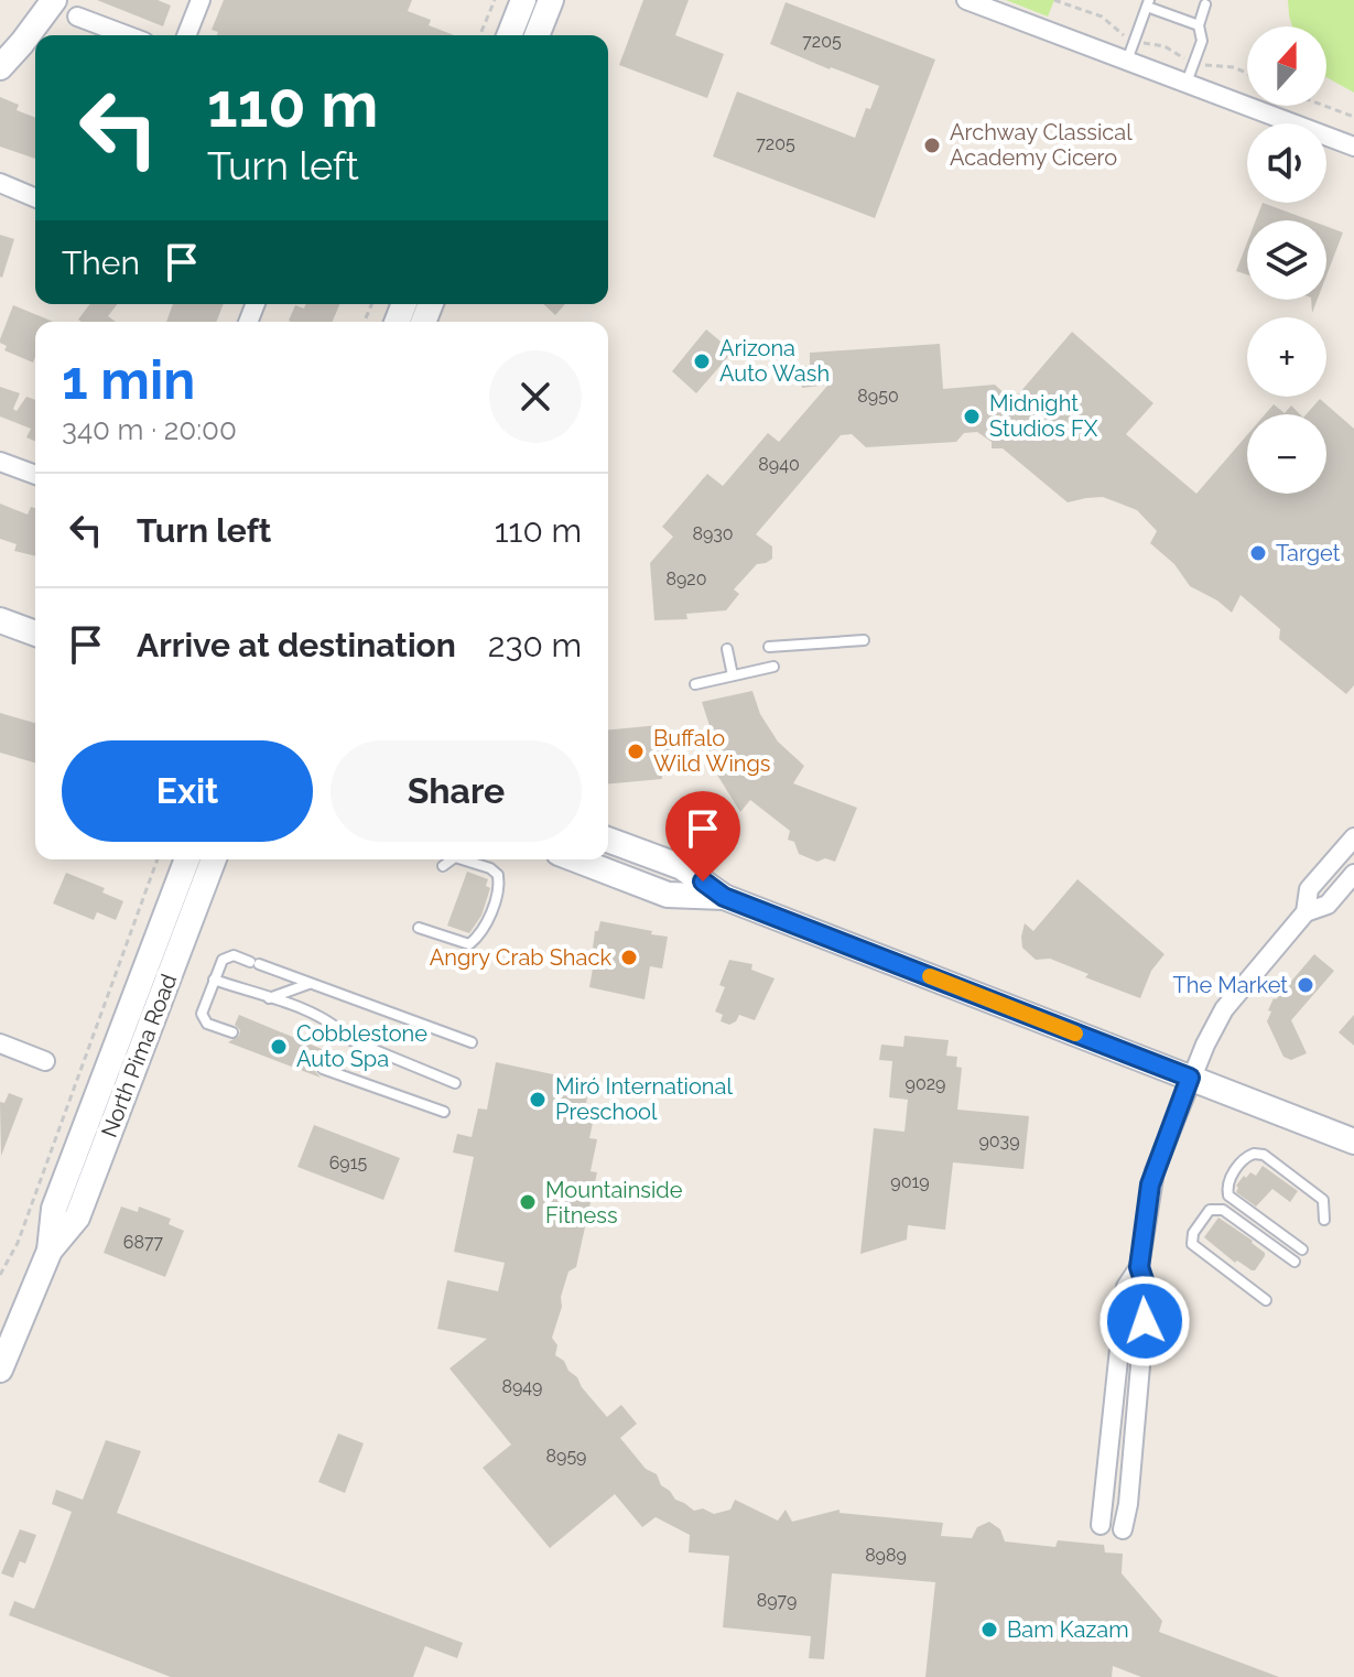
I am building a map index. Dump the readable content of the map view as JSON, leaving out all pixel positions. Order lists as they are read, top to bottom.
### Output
{
  "streets": {
    "main road": ["North Pima Road"]
  },
  "places": [
    "Archway Classical Academy Cicero",
    "Arizona Auto Wash",
    "Midnight Studios FX",
    "Target",
    "Buffalo Wild Wings",
    "Angry Crab Shack",
    "The Market",
    "Cobblestone Auto Spa",
    "Miró International Preschool",
    "Mountainside Fitness",
    "Bam Kazam"
  ],
  "house_numbers": [
    "7205",
    "7205",
    "8950",
    "8940",
    "8930",
    "8920",
    "9029",
    "9039",
    "6915",
    "9019",
    "6877",
    "8949",
    "8959",
    "8989",
    "8979"
  ],
  "north": "top",
  "page": {
    "map_buttons": ["+", "−"],
    "turn": ["110 m", "Turn left"],
    "then": "Then",
    "heading": ["1 min", "340 m · 20:00"],
    "list": [
      {
        "name": "Turn left",
        "value": "110 m"
      },
      {
        "name": "Arrive at destination",
        "value": "230 m"
      }
    ],
    "buttons": ["Exit", "Share"]
  }
}
